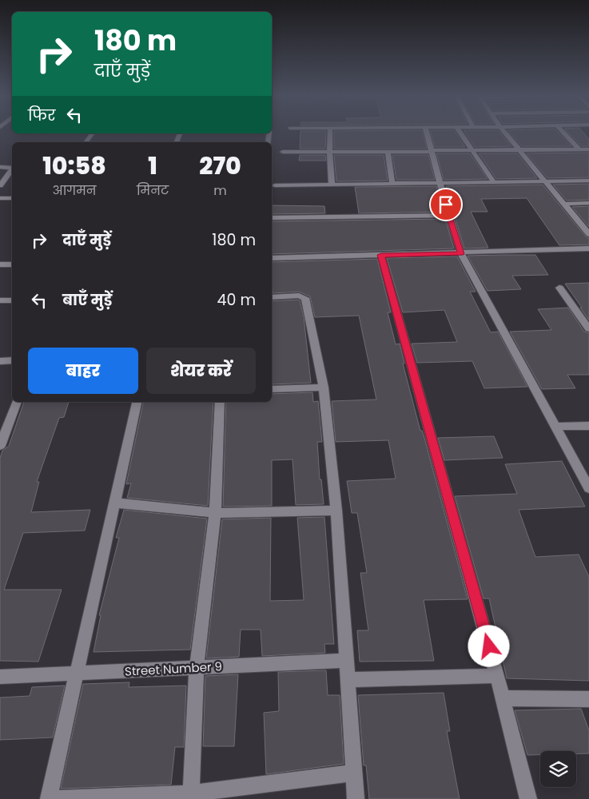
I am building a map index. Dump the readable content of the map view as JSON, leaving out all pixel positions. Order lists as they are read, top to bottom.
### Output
{
  "streets": {
    "street": ["Street Number 9"]
  },
  "page": {
    "turn": ["180 m", "दाएँ मुड़ें"],
    "then": "फिर",
    "eta": [
      "10:58",
      "आगमन",
      "1",
      "मिनट",
      "270",
      "m"
    ],
    "list": [
      {
        "name": "दाएँ मुड़ें",
        "value": "180 m"
      },
      {
        "name": "बाएँ मुड़ें",
        "value": "40 m"
      }
    ],
    "buttons": ["बाहर", "शेयर करें"]
  }
}
